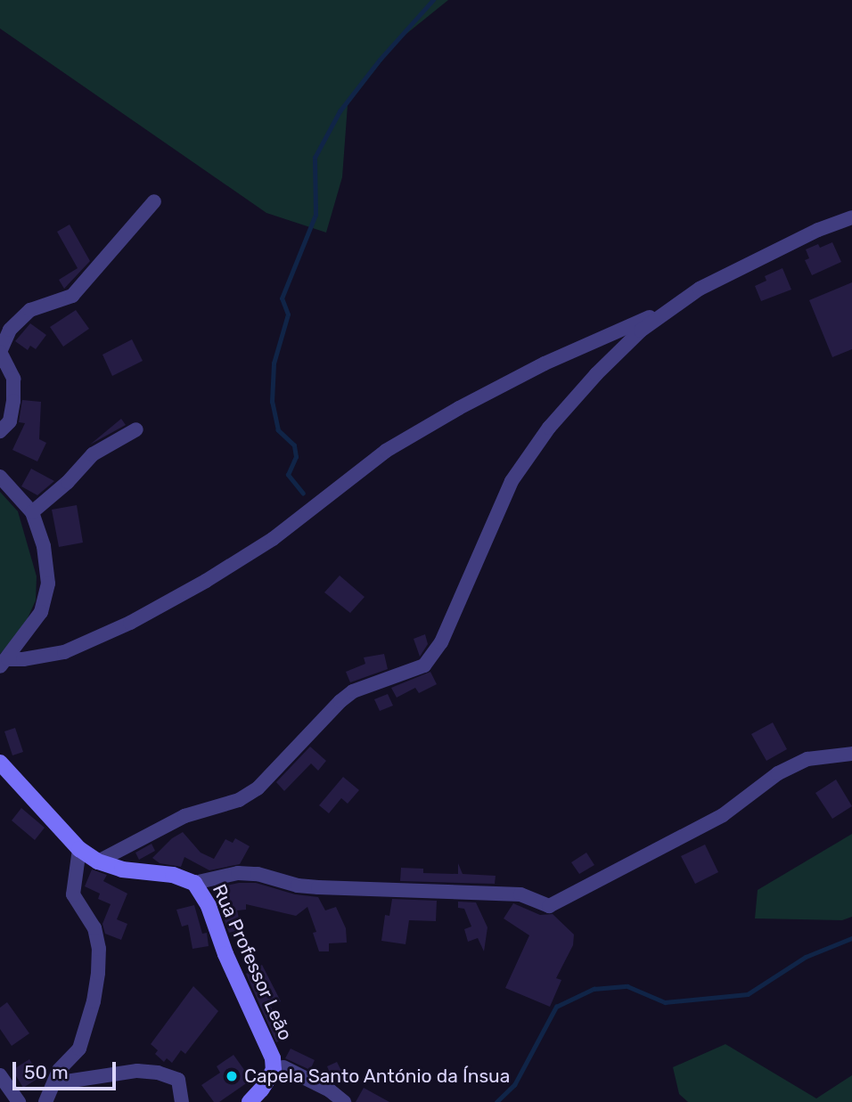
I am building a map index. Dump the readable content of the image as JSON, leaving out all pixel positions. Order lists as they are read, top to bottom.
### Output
{
  "streets": {
    "street": ["Rua Professor Leão"]
  },
  "places": ["Capela Santo António da Ínsua"],
  "scale_bar": "50 m"
}
